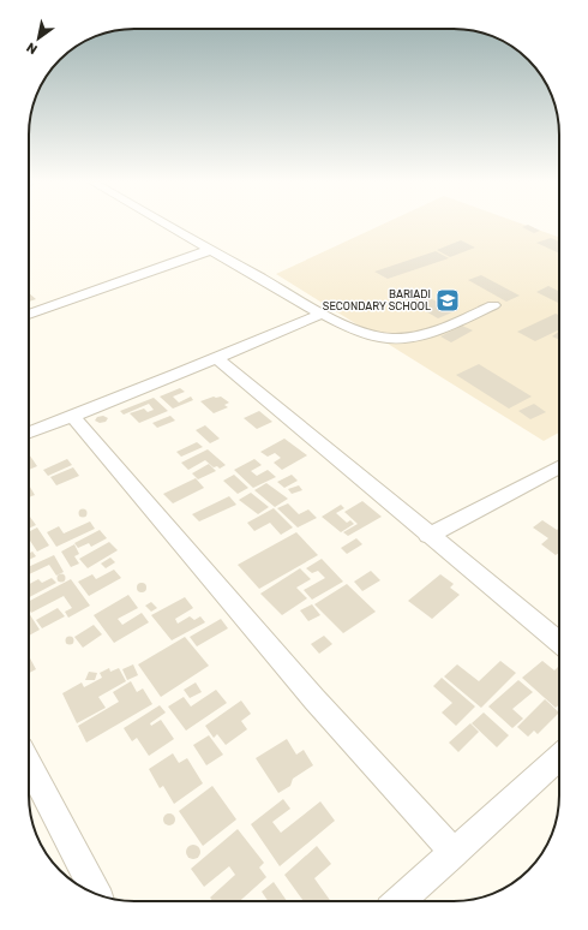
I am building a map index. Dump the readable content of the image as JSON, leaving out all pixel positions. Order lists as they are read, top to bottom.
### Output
{
  "places": {
    "school or university": ["BARIADI SECONDARY SCHOOL"]
  },
  "north": "bottom left"
}
